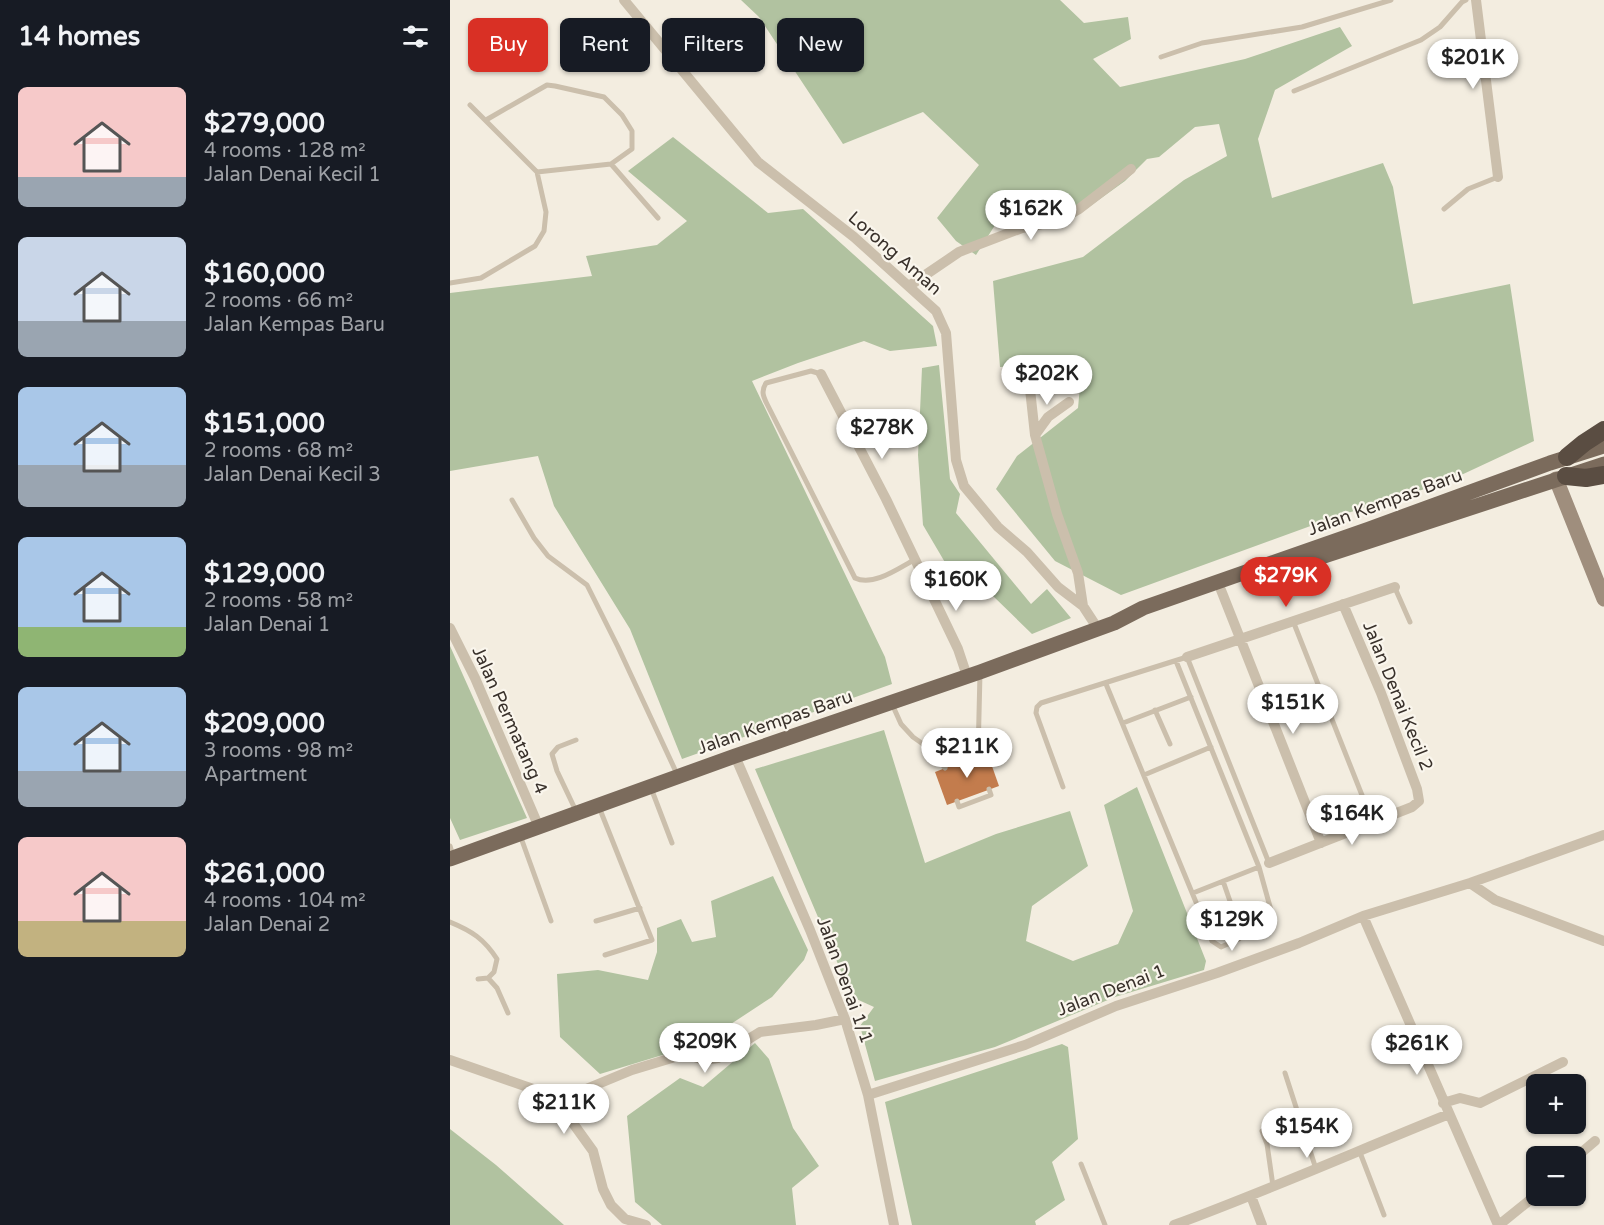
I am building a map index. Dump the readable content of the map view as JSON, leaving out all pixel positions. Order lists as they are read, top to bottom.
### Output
{
  "streets": {
    "main road": ["Jalan Kempas Baru"],
    "street": [
      "Lorong Aman",
      "Jalan Denai Kecil 2",
      "Jalan Permatang 4",
      "Jalan Denai 1/1",
      "Jalan Denai 1"
    ]
  },
  "crossings": [
    ["Lorong Aman", "Jalan Kempas Baru"],
    ["Jalan Kempas Baru", "Jalan Permatang 4"],
    ["Jalan Kempas Baru", "Jalan Denai 1/1"],
    ["Jalan Denai 1/1", "Jalan Denai 1"]
  ],
  "page": {
    "heading": "14 homes",
    "chip": [
      "Buy",
      "Rent",
      "Filters",
      "New"
    ],
    "price": [
      "$201K",
      "$162K",
      "$202K",
      "$278K",
      "$279K",
      "$160K",
      "$151K",
      "$211K",
      "$164K",
      "$129K",
      "$209K",
      "$261K",
      "$211K",
      "$154K"
    ],
    "list": [
      {
        "name": "$279,000",
        "note": "4 rooms · 128 m² · Jalan Denai Kecil 1"
      },
      {
        "name": "$160,000",
        "note": "2 rooms · 66 m² · Jalan Kempas Baru"
      },
      {
        "name": "$151,000",
        "note": "2 rooms · 68 m² · Jalan Denai Kecil 3"
      },
      {
        "name": "$129,000",
        "note": "2 rooms · 58 m² · Jalan Denai 1"
      },
      {
        "name": "$209,000",
        "note": "3 rooms · 98 m² · Apartment"
      },
      {
        "name": "$261,000",
        "note": "4 rooms · 104 m² · Jalan Denai 2"
      }
    ],
    "map_buttons": ["+", "−"]
  }
}
